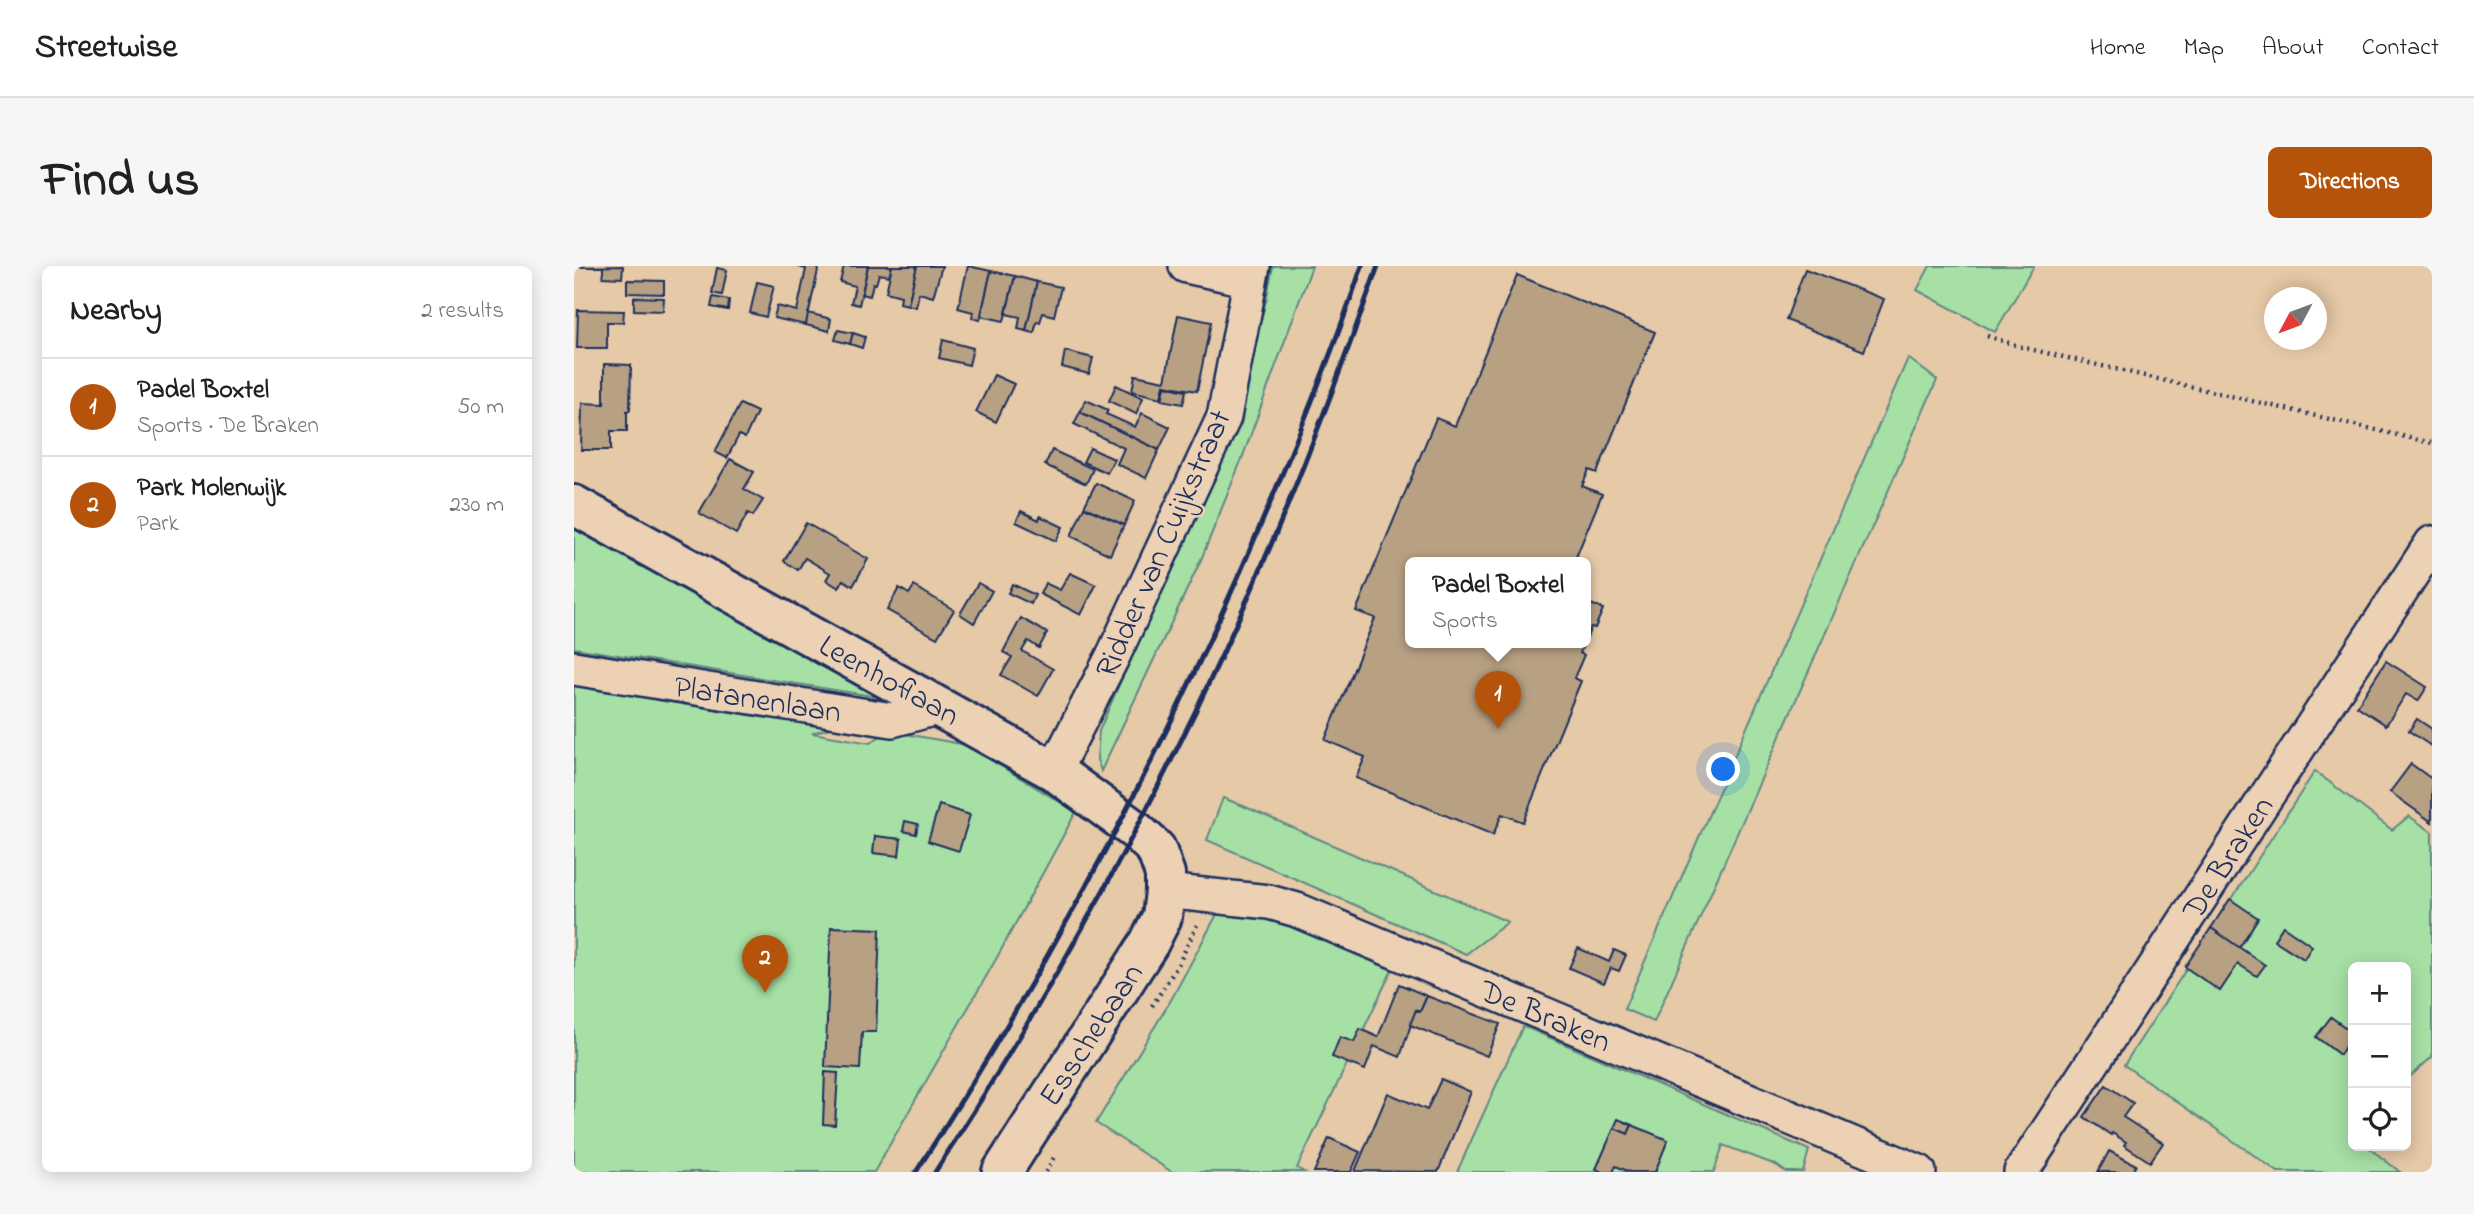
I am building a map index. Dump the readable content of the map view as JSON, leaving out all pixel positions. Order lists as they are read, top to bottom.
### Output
{
  "streets": {
    "street": [
      "Ridder van Cuijkstraat",
      "Leenhoflaan",
      "Platanenlaan",
      "De Braken",
      "Esschebaan"
    ]
  },
  "crossings": [
    ["Ridder van Cuijkstraat", "Leenhoflaan"],
    ["Leenhoflaan", "Platanenlaan"],
    ["Leenhoflaan", "De Braken"],
    ["Leenhoflaan", "Esschebaan"],
    ["De Braken", "Esschebaan"]
  ],
  "north": "bottom left",
  "page": {
    "header": "Streetwise",
    "nav": [
      "Home",
      "Map",
      "About",
      "Contact"
    ],
    "title": "Find us",
    "buttons": "Directions",
    "heading": ["Nearby", "2 results"],
    "list": [
      {
        "mark": "1",
        "name": "Padel Boxtel",
        "note": "Sports · De Braken",
        "value": "50 m"
      },
      {
        "mark": "2",
        "name": "Park Molenwijk",
        "note": "Park",
        "value": "230 m"
      }
    ],
    "popup": ["Padel Boxtel", "Sports"],
    "pins": ["1", "2"],
    "map_buttons": ["+", "−"]
  }
}
